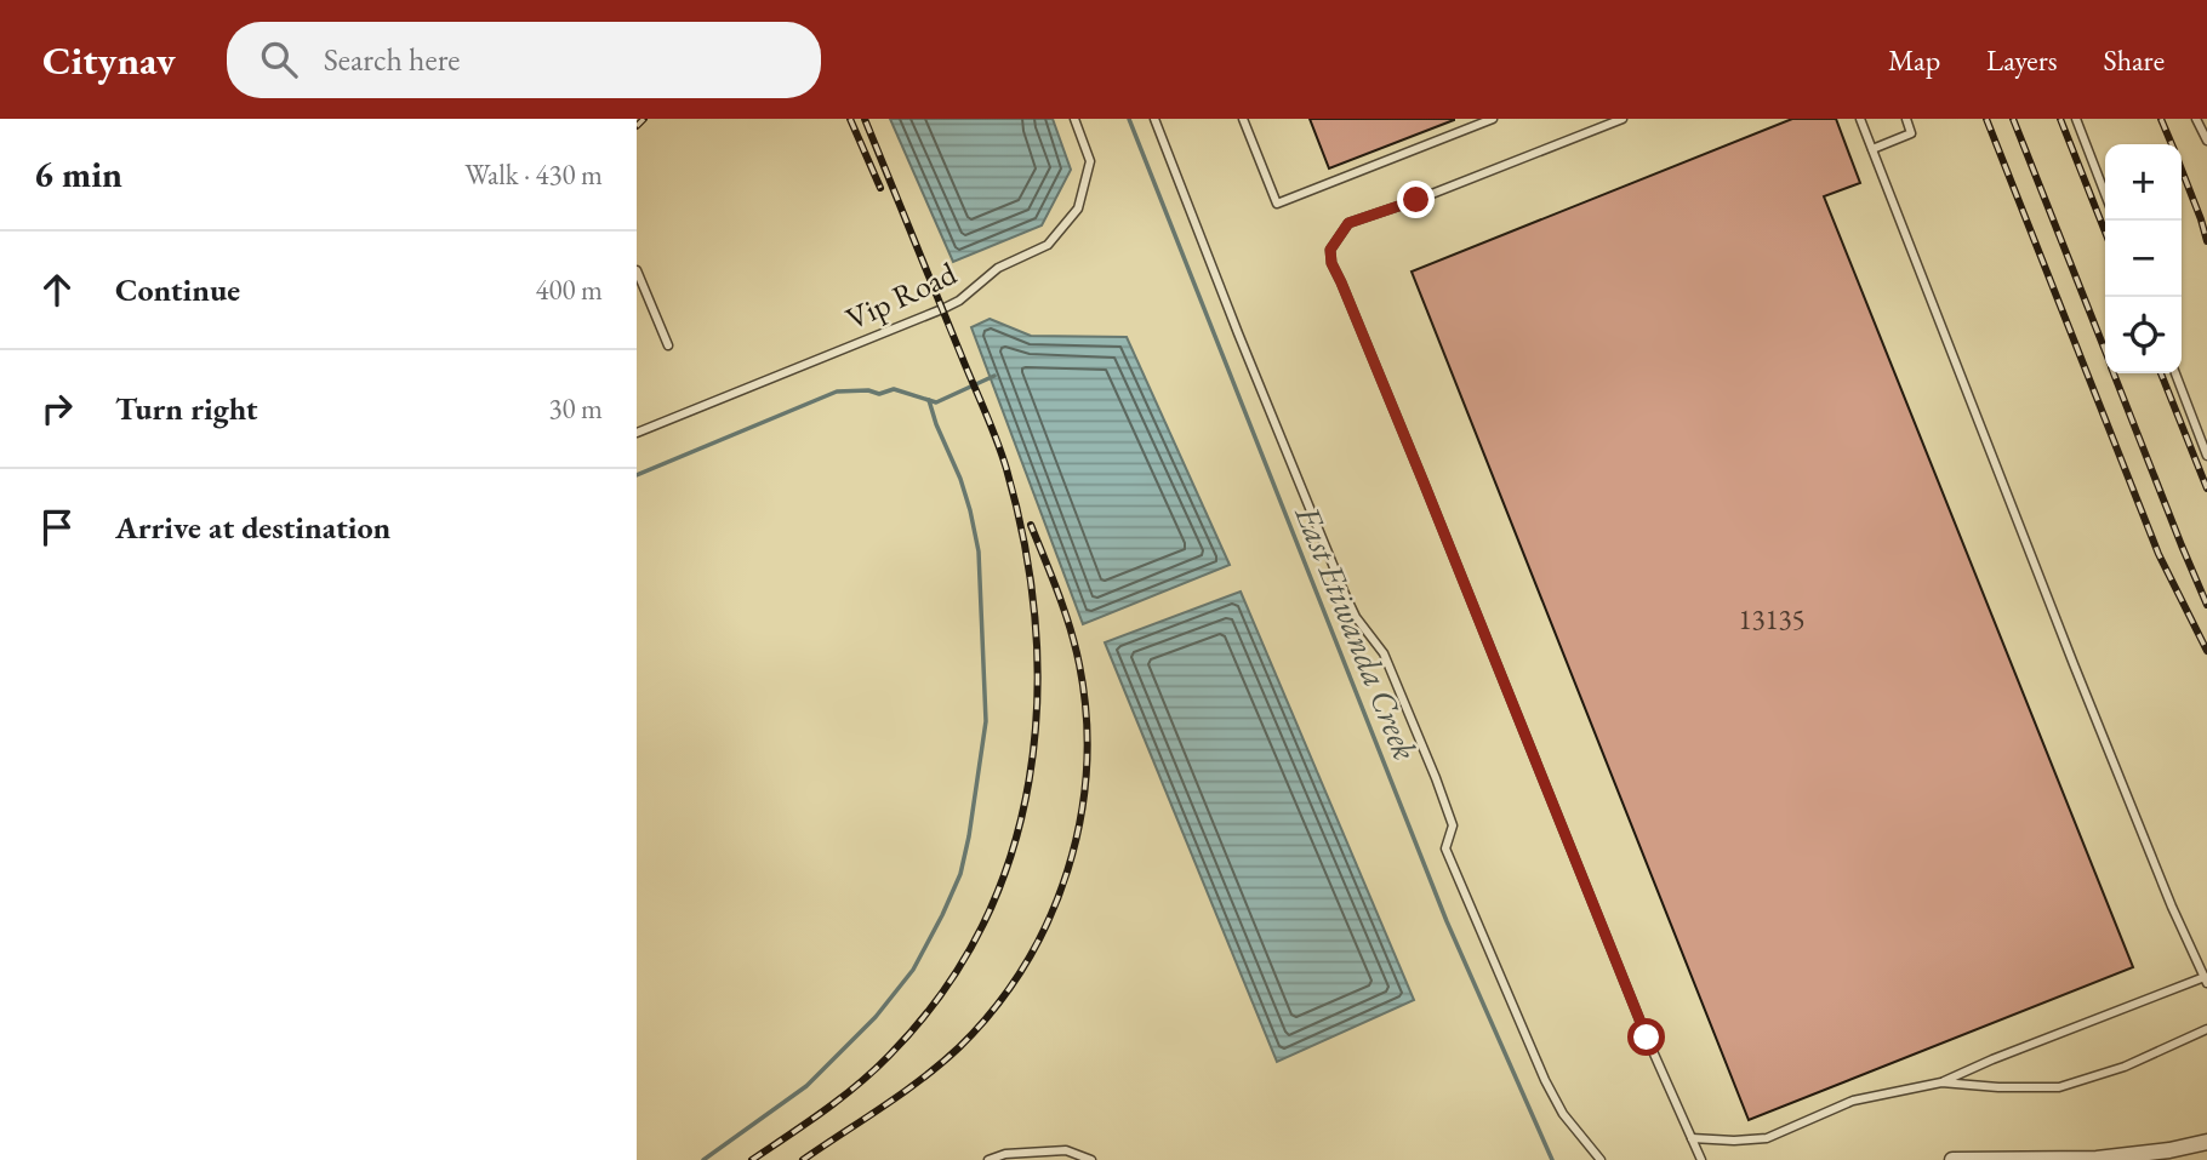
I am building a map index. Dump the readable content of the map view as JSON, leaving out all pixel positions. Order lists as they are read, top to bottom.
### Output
{
  "streets": {
    "lane": ["Vip Road"]
  },
  "water": ["East Etiwanda Creek"],
  "house_numbers": ["13135"],
  "page": {
    "header": "Citynav",
    "search": "Search here",
    "nav": ["Map", "Layers", "Share"],
    "heading": ["6 min", "Walk · 430 m"],
    "map_buttons": ["+", "−"],
    "list": [
      ["Continue", "400 m"],
      ["Turn right", "30 m"],
      "Arrive at destination"
    ]
  }
}
